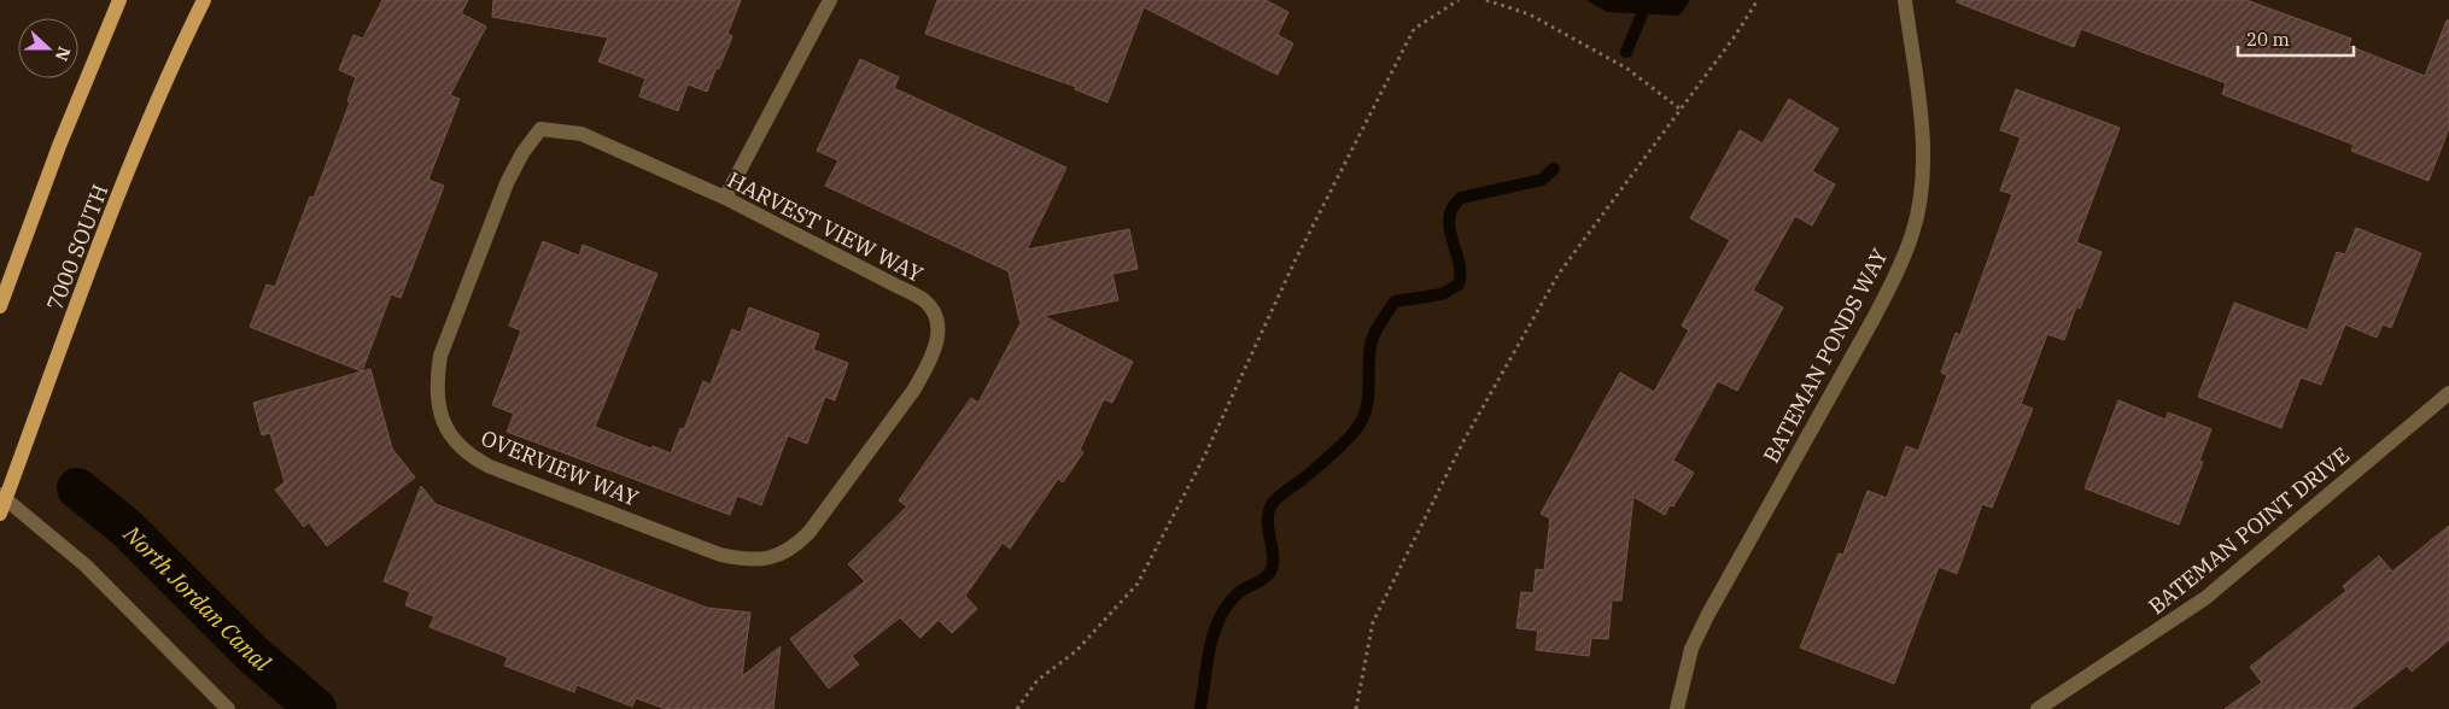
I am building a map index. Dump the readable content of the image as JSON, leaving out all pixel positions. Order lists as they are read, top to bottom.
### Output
{
  "streets": {
    "main road": ["7000 SOUTH"],
    "street": [
      "HARVEST VIEW WAY",
      "BATEMAN PONDS WAY",
      "OVERVIEW WAY",
      "BATEMAN POINT DRIVE"
    ]
  },
  "crossings": [
    ["HARVEST VIEW WAY", "OVERVIEW WAY"]
  ],
  "water": ["North Jordan Canal"],
  "scale_bar": "20 m",
  "north": "right"
}
